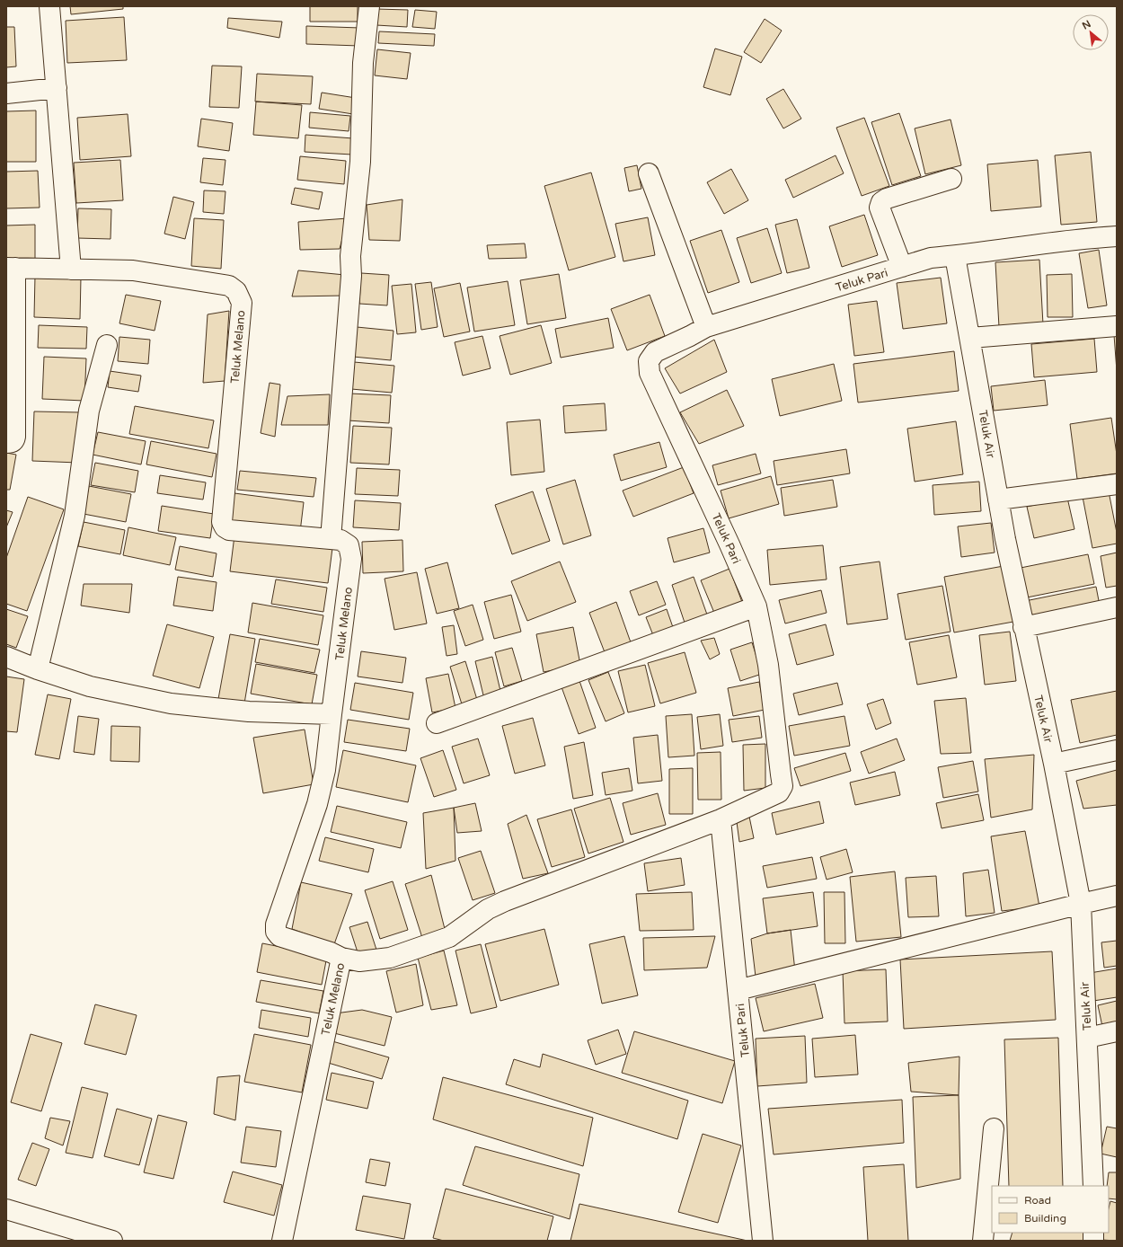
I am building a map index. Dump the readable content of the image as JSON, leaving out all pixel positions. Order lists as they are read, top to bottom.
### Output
{
  "streets": {
    "main road": ["Teluk Pari", "Teluk Melano", "Teluk Air"]
  },
  "crossings": [
    ["Teluk Pari", "Teluk Air"]
  ],
  "legend": ["Road", "Building"],
  "north": "top left"
}
